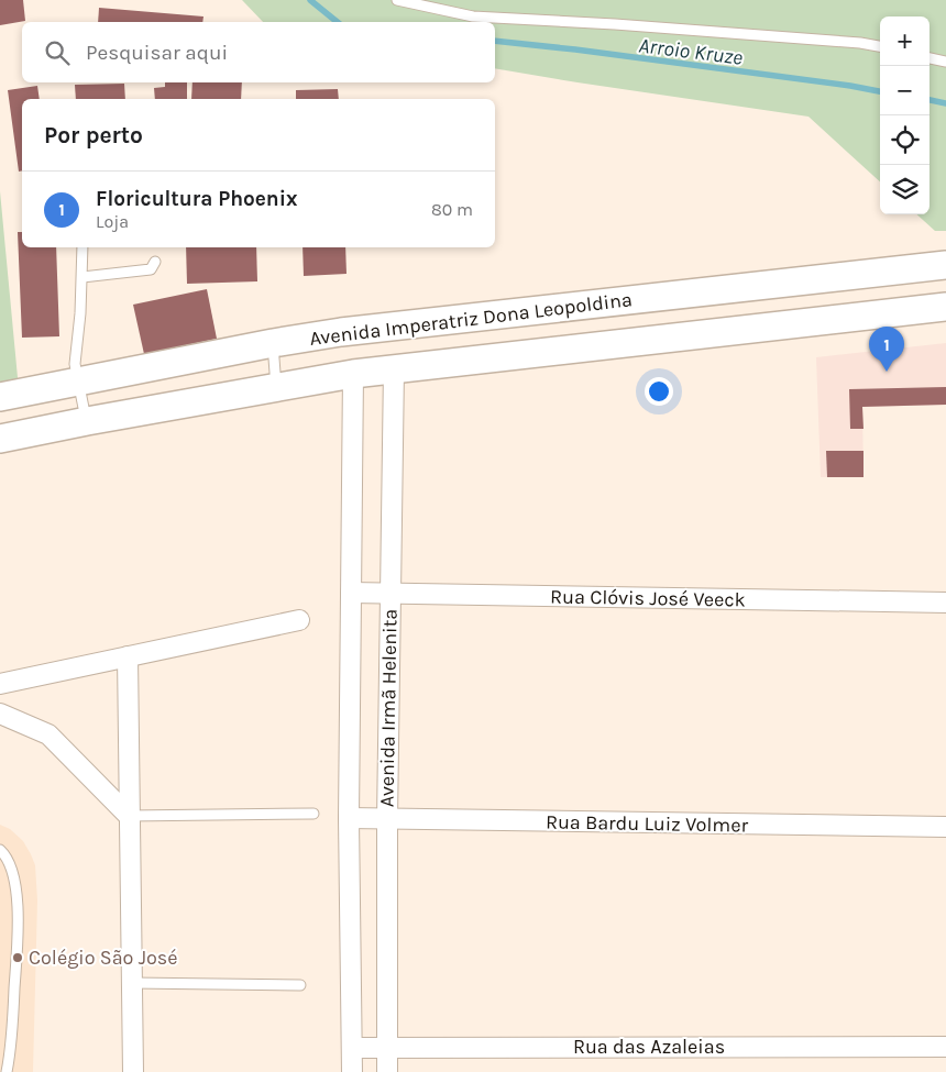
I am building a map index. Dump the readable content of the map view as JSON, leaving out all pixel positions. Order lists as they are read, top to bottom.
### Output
{
  "streets": {
    "main road": ["Avenida Imperatriz Dona Leopoldina"],
    "street": [
      "Rua Clóvis José Veeck",
      "Avenida Irmã Helenita",
      "Rua Bardu Luiz Volmer",
      "Rua das Azaleias"
    ]
  },
  "crossings": [
    ["Avenida Imperatriz Dona Leopoldina", "Avenida Irmã Helenita"],
    ["Rua Clóvis José Veeck", "Avenida Irmã Helenita"],
    ["Avenida Irmã Helenita", "Rua Bardu Luiz Volmer"],
    ["Avenida Irmã Helenita", "Rua das Azaleias"]
  ],
  "water": ["Arroio Kruze"],
  "places": ["Colégio São José"],
  "page": {
    "map_buttons": ["+", "−"],
    "search": "Pesquisar aqui",
    "heading": "Por perto",
    "list": [
      {
        "mark": "1",
        "name": "Floricultura Phoenix",
        "note": "Loja",
        "value": "80 m"
      }
    ],
    "pins": "1"
  }
}
